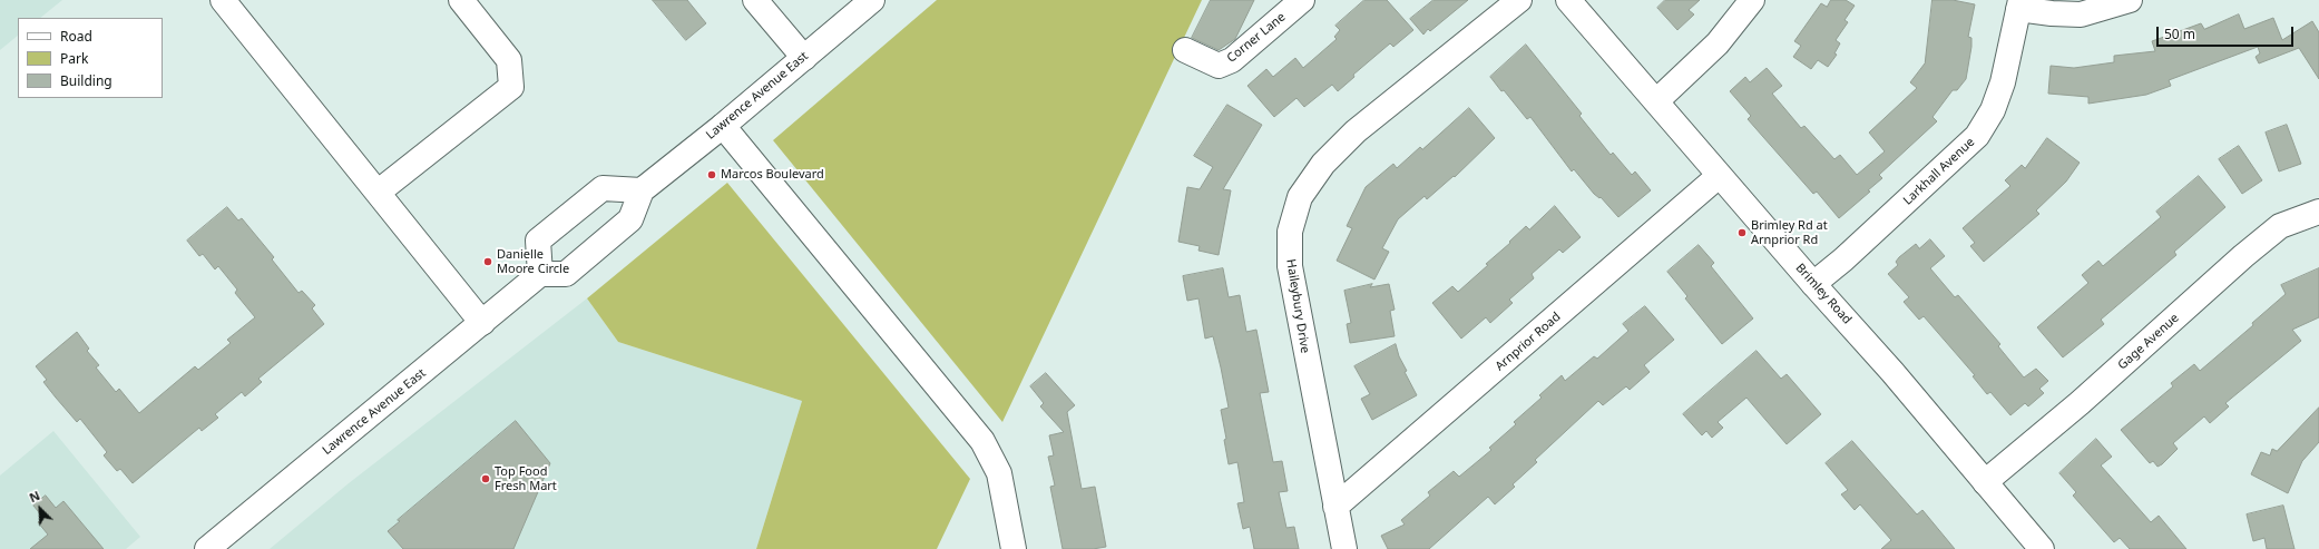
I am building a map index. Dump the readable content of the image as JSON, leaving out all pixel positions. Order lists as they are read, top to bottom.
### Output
{
  "streets": {
    "street": [
      "Corner Lane",
      "Lawrence Avenue East",
      "Larkhall Avenue",
      "Brimley Road",
      "Haileybury Drive",
      "Arnprior Road",
      "Gage Avenue"
    ]
  },
  "crossings": [
    ["Larkhall Avenue", "Brimley Road"],
    ["Brimley Road", "Arnprior Road"],
    ["Brimley Road", "Gage Avenue"],
    ["Haileybury Drive", "Arnprior Road"]
  ],
  "places": [
    "Marcos Boulevard",
    "Brimley Rd at Arnprior Rd",
    "Danielle Moore Circle",
    "Top Food Fresh Mart"
  ],
  "legend": ["Road", "Park", "Building"],
  "scale_bar": "50 m",
  "north": "top left"
}
